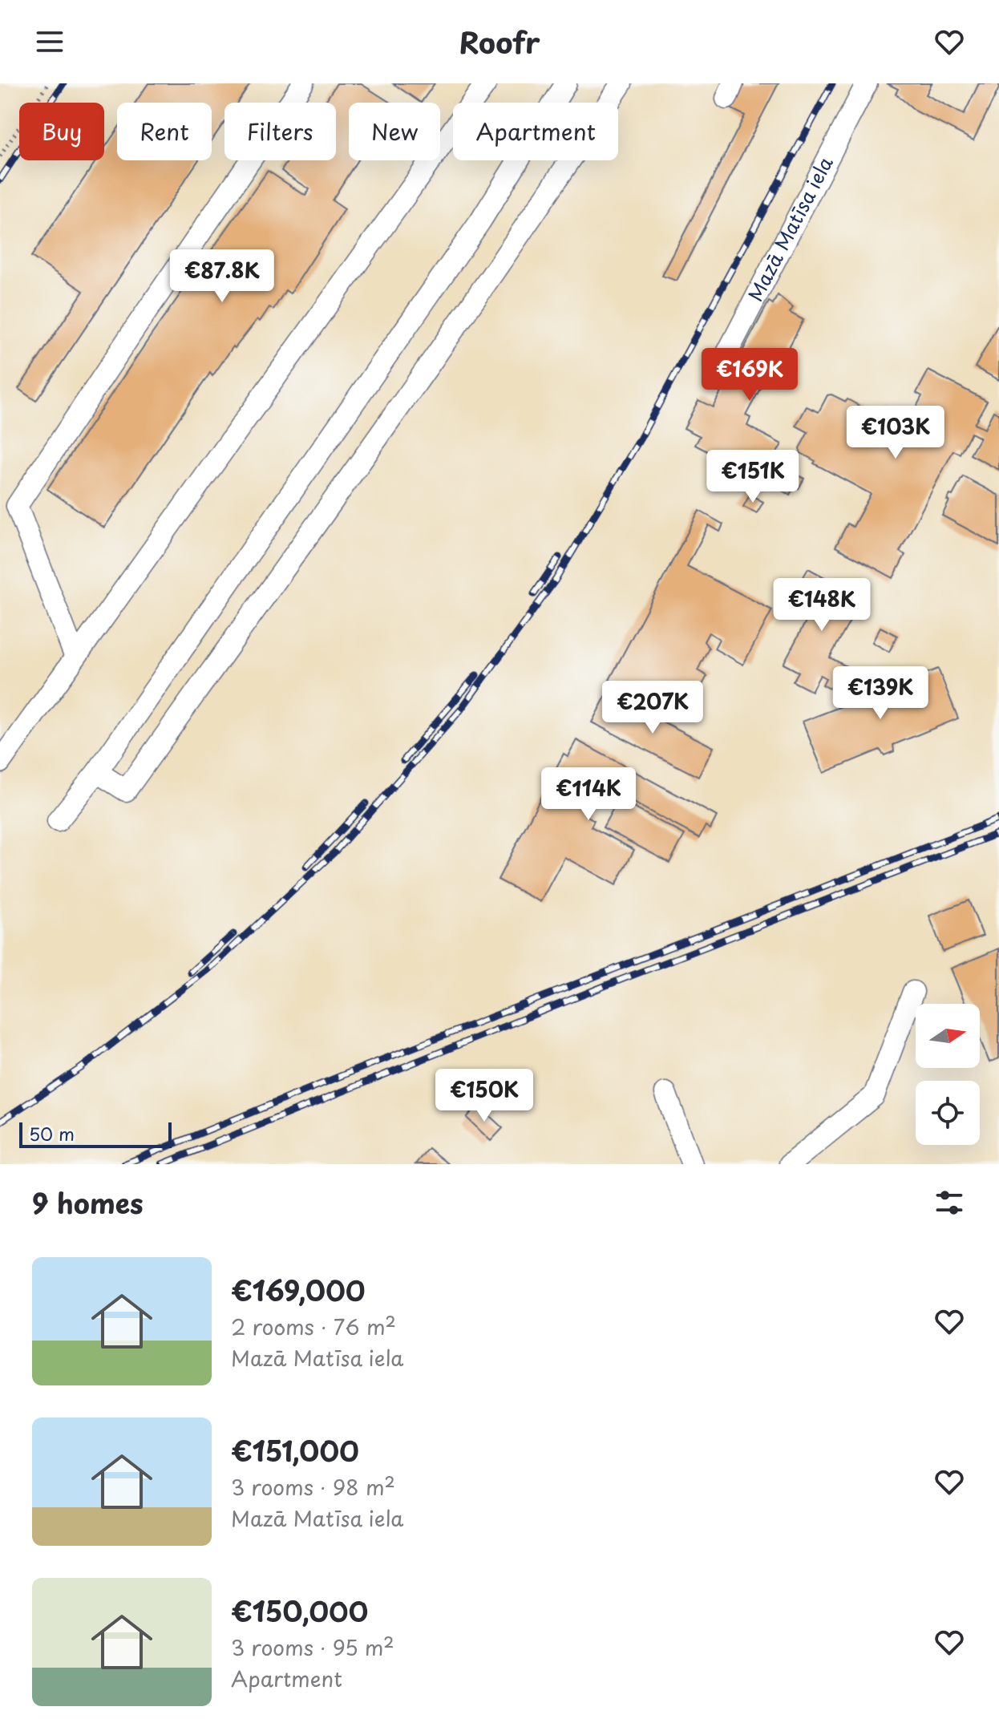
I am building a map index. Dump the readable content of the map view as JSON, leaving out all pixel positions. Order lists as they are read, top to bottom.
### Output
{
  "streets": {
    "street": ["Mazā Matīsa iela"]
  },
  "scale_bar": "50 m",
  "north": "right",
  "page": {
    "header": "Roofr",
    "chip": [
      "Buy",
      "Rent",
      "Filters",
      "New",
      "Apartment"
    ],
    "price": [
      "€87.8K",
      "€169K",
      "€103K",
      "€151K",
      "€148K",
      "€139K",
      "€207K",
      "€114K",
      "€150K"
    ],
    "scale": "50 m",
    "heading": "9 homes",
    "list": [
      {
        "name": "€169,000",
        "note": "2 rooms · 76 m² · Mazā Matīsa iela"
      },
      {
        "name": "€151,000",
        "note": "3 rooms · 98 m² · Mazā Matīsa iela"
      },
      {
        "name": "€150,000",
        "note": "3 rooms · 95 m² · Apartment"
      }
    ]
  }
}
